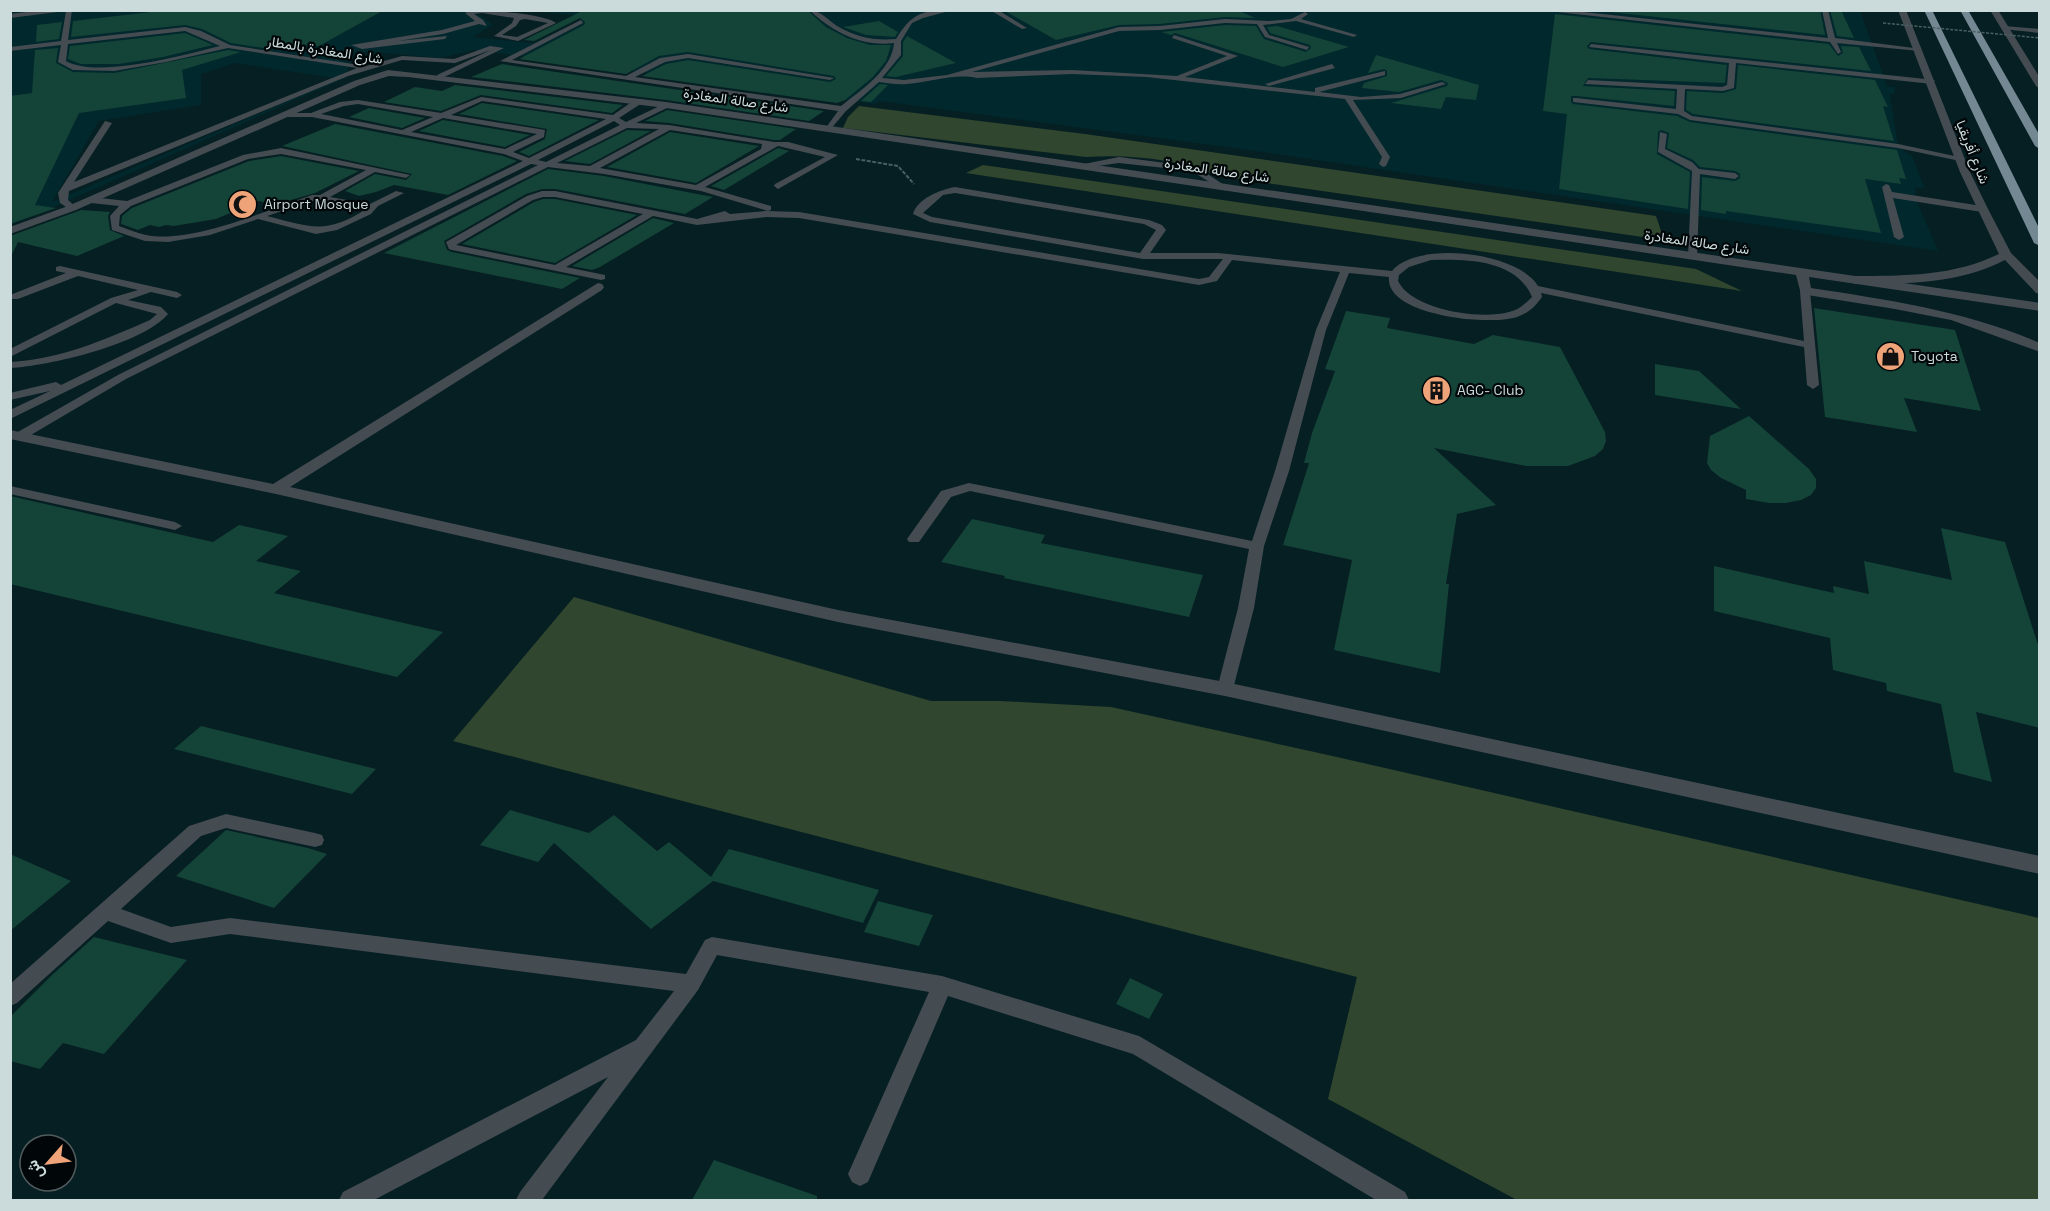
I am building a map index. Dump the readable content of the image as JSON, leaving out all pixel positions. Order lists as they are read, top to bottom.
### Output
{
  "streets": {
    "highway": ["شارع أفريقيا"],
    "street": ["شارع صالة المغادرة"],
    "lane": ["شارع المغادرة بالمطار"]
  },
  "crossings": [
    ["شارع المغادرة بالمطار", "شارع صالة المغادرة"]
  ],
  "places": {
    "mosque": ["Airport Mosque"],
    "shop": ["Toyota"],
    "building": ["AGC- Club"]
  },
  "north": "bottom left"
}
